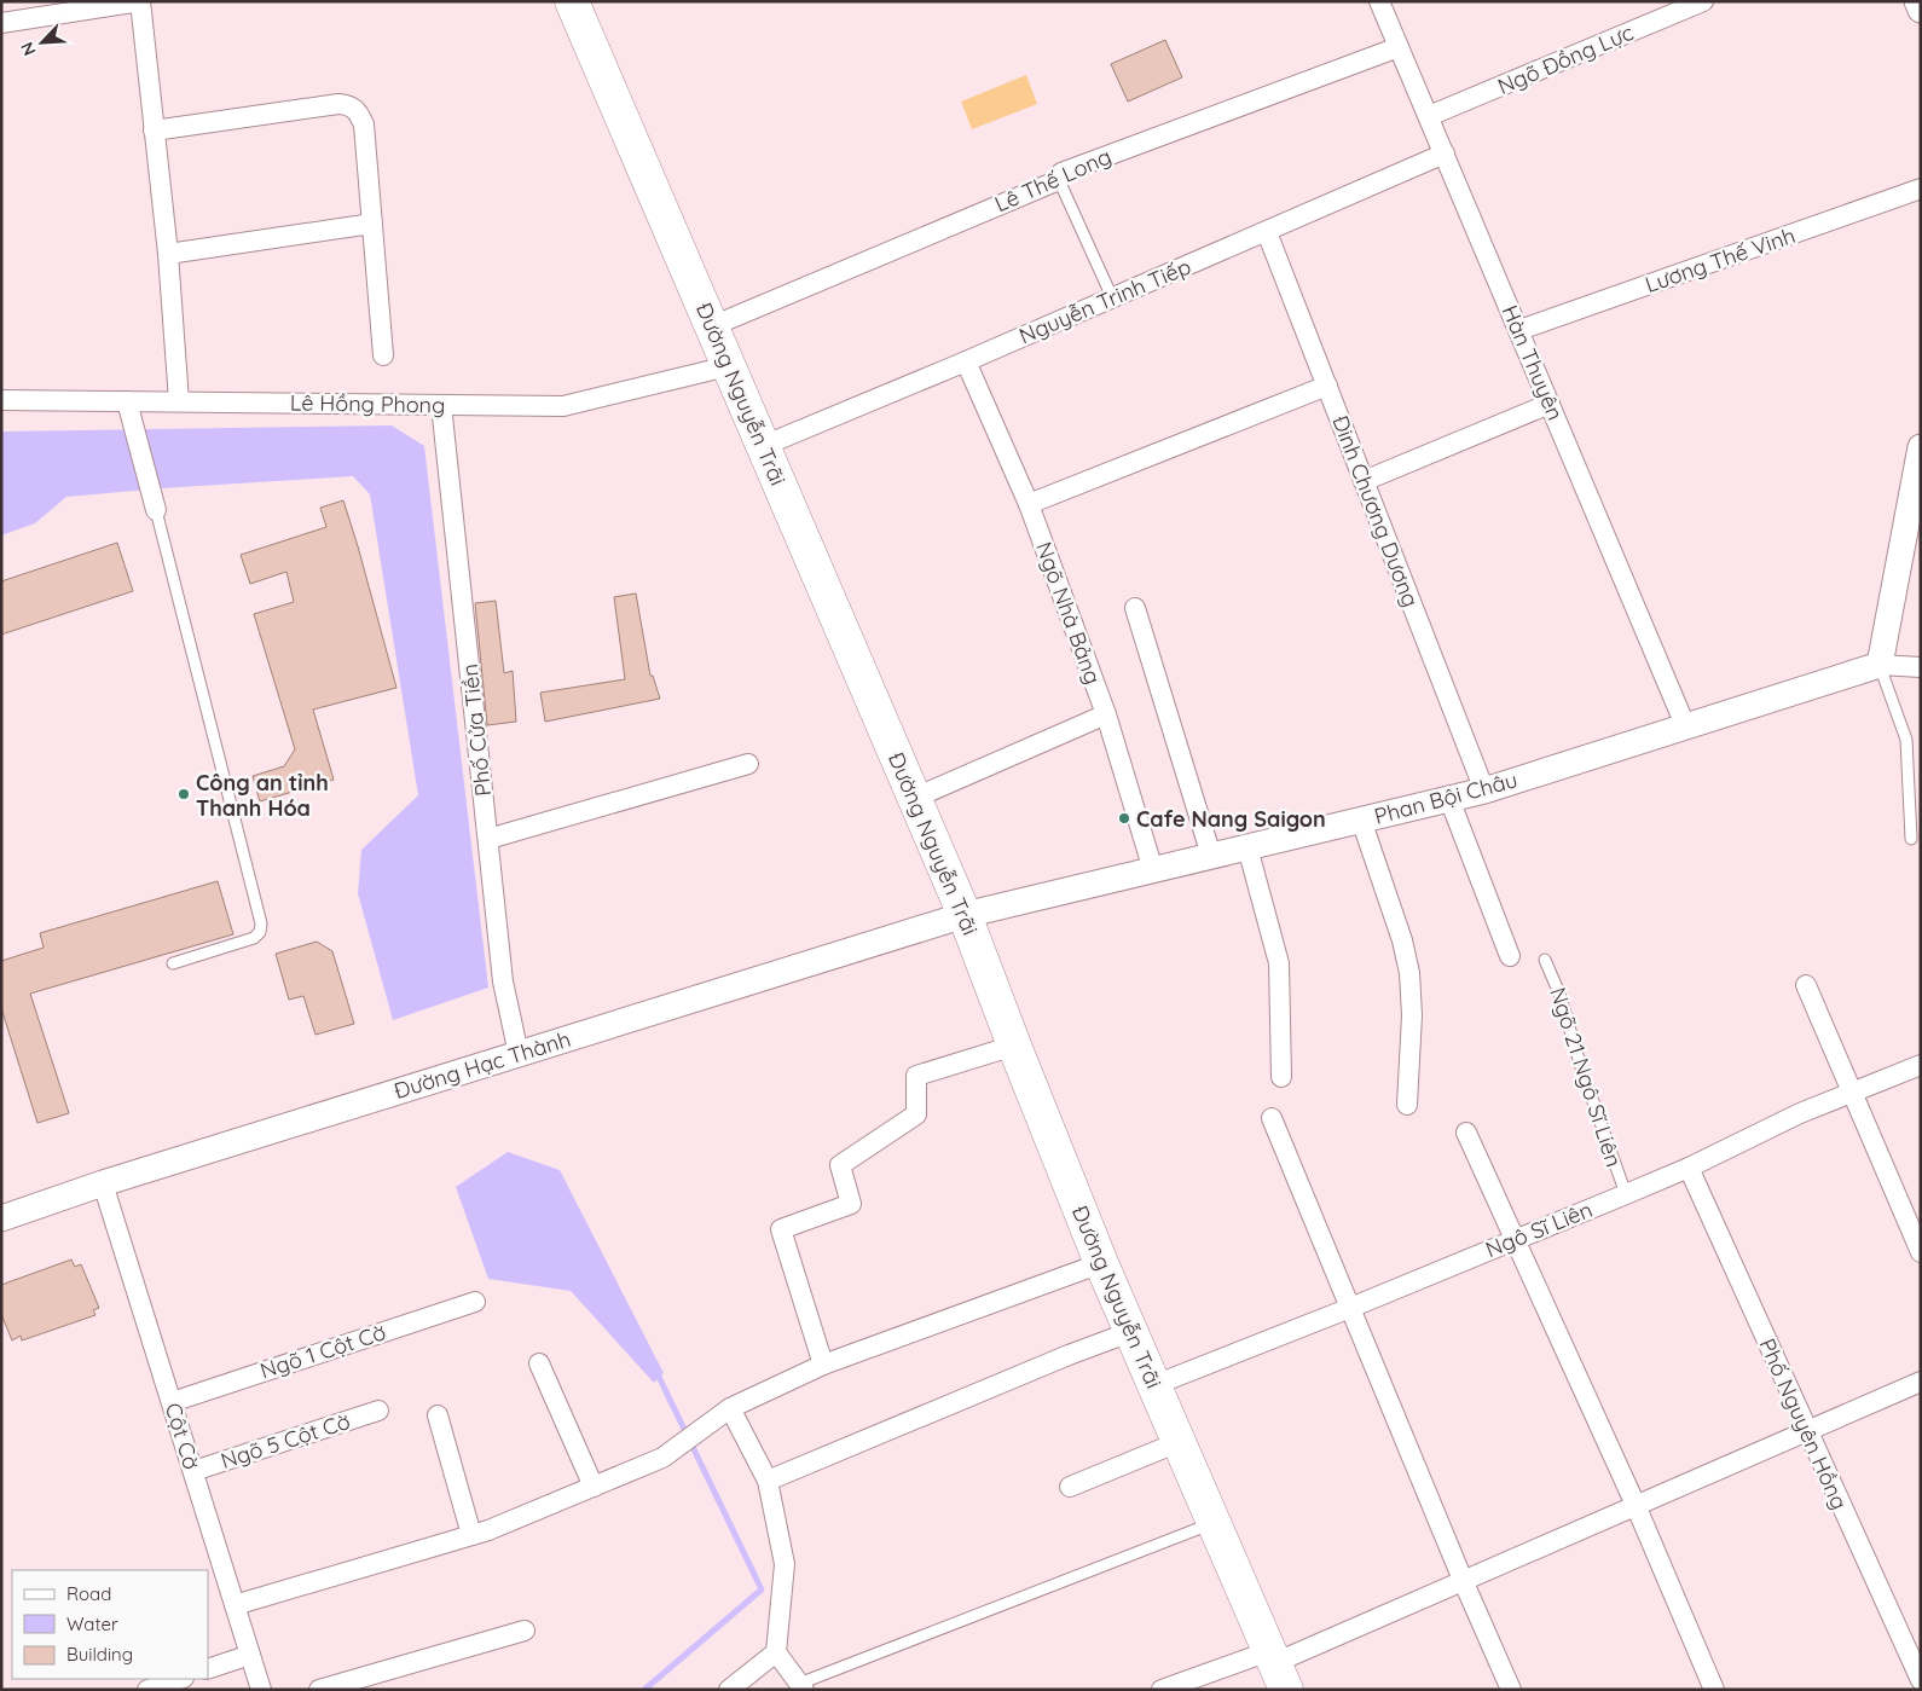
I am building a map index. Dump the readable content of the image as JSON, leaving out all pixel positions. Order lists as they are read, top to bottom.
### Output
{
  "streets": {
    "highway": ["Đường Nguyễn Trãi"],
    "street": [
      "Ngõ Đồng Lực",
      "Lê Thế Long",
      "Lương Thế Vinh",
      "Nguyễn Trinh Tiếp",
      "Hàn Thuyên",
      "Lê Hồng Phong",
      "Đinh Chương Dương",
      "Ngõ Nhà Bảng",
      "Phố Cửa Tiền",
      "Phan Bội Châu",
      "Đường Hạc Thành",
      "Ngô Sĩ Liên",
      "Ngõ 1 Cột Cờ",
      "Phố Nguyên Hồng",
      "Cột Cờ",
      "Ngõ 5 Cột Cờ"
    ],
    "lane": ["Ngõ 21 Ngô Sĩ Liên"]
  },
  "crossings": [
    ["Ngõ Đồng Lực", "Hàn Thuyên"],
    ["Lê Thế Long", "Hàn Thuyên"],
    ["Lê Thế Long", "Đường Nguyễn Trãi"],
    ["Lương Thế Vinh", "Hàn Thuyên"],
    ["Nguyễn Trinh Tiếp", "Hàn Thuyên"],
    ["Nguyễn Trinh Tiếp", "Đường Nguyễn Trãi"],
    ["Nguyễn Trinh Tiếp", "Đinh Chương Dương"],
    ["Nguyễn Trinh Tiếp", "Ngõ Nhà Bảng"],
    ["Hàn Thuyên", "Phan Bội Châu"],
    ["Đường Nguyễn Trãi", "Lê Hồng Phong"],
    ["Đường Nguyễn Trãi", "Phan Bội Châu"],
    ["Đường Nguyễn Trãi", "Đường Hạc Thành"],
    ["Đường Nguyễn Trãi", "Ngô Sĩ Liên"],
    ["Lê Hồng Phong", "Phố Cửa Tiền"],
    ["Đinh Chương Dương", "Phan Bội Châu"],
    ["Ngõ Nhà Bảng", "Phan Bội Châu"],
    ["Phố Cửa Tiền", "Đường Hạc Thành"],
    ["Phan Bội Châu", "Đường Hạc Thành"],
    ["Đường Hạc Thành", "Cột Cờ"],
    ["Ngõ 21 Ngô Sĩ Liên", "Ngô Sĩ Liên"],
    ["Ngô Sĩ Liên", "Phố Nguyên Hồng"],
    ["Ngõ 1 Cột Cờ", "Cột Cờ"],
    ["Cột Cờ", "Ngõ 5 Cột Cờ"]
  ],
  "places": ["Công an tỉnh Thanh Hóa", "Cafe Nang Saigon"],
  "legend": ["Road", "Water", "Building"],
  "north": "bottom left"
}
